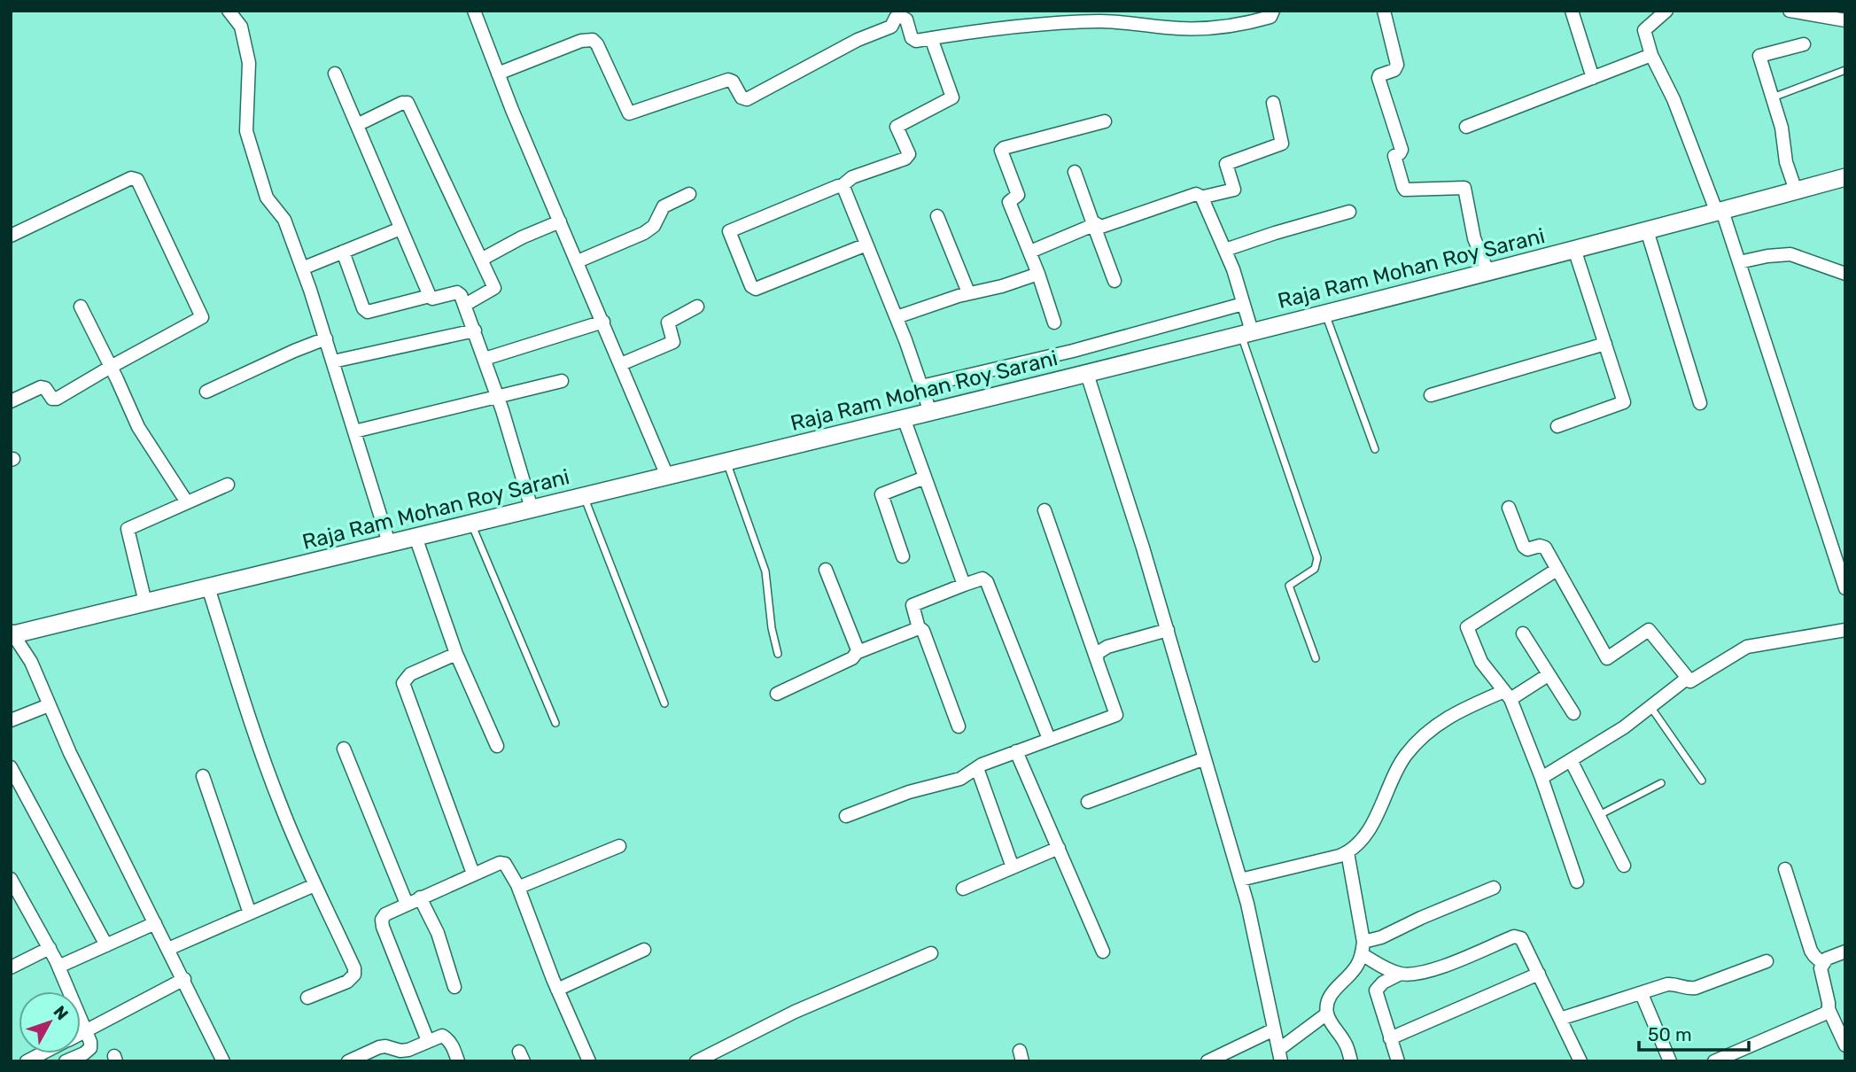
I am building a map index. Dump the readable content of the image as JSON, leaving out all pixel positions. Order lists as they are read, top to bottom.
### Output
{
  "streets": {
    "street": ["Raja Ram Mohan Roy Sarani"]
  },
  "scale_bar": "50 m",
  "north": "top right"
}
